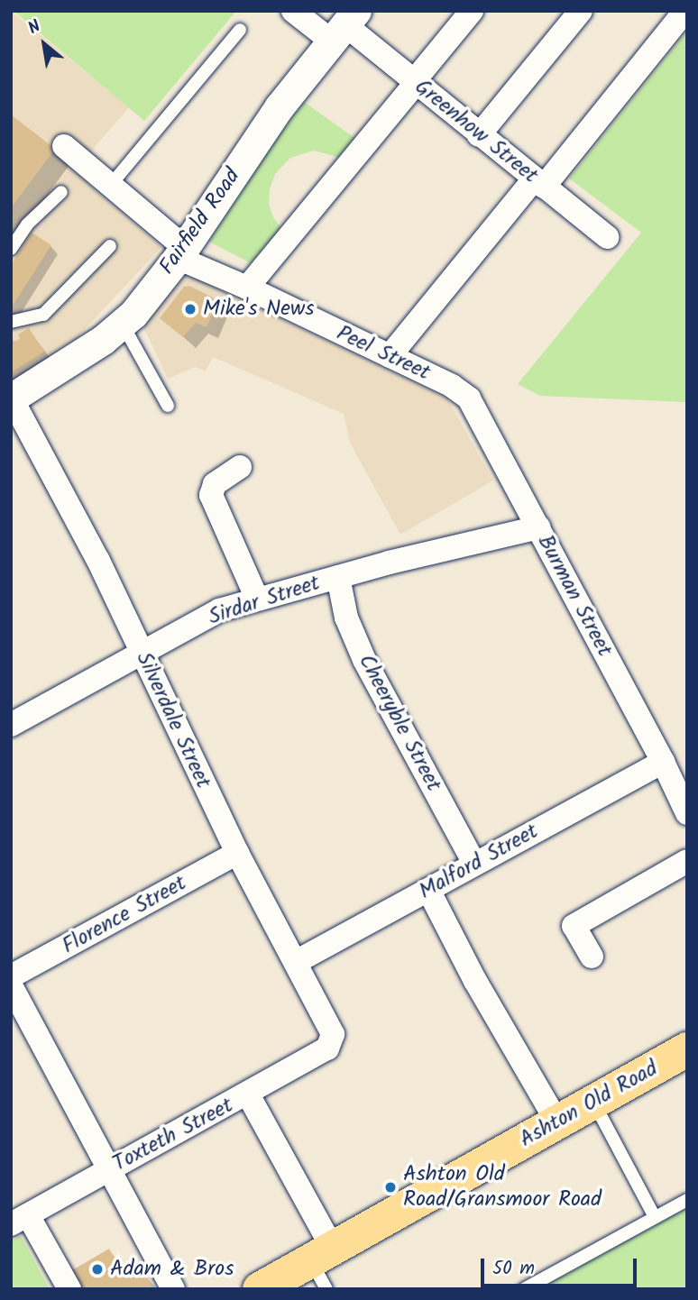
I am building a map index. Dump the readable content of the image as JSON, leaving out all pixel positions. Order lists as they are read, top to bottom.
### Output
{
  "streets": {
    "highway": ["Ashton Old Road"],
    "street": [
      "Greenhow Street",
      "Fairfield Road",
      "Peel Street",
      "Burman Street",
      "Sirdar Street",
      "Silverdale Street",
      "Cheeryble Street",
      "Malford Street",
      "Florence Street",
      "Toxteth Street"
    ]
  },
  "crossings": [
    ["Greenhow Street", "Fairfield Road"],
    ["Fairfield Road", "Peel Street"],
    ["Fairfield Road", "Silverdale Street"],
    ["Peel Street", "Burman Street"],
    ["Burman Street", "Sirdar Street"],
    ["Burman Street", "Malford Street"],
    ["Sirdar Street", "Silverdale Street"],
    ["Sirdar Street", "Cheeryble Street"],
    ["Silverdale Street", "Malford Street"],
    ["Silverdale Street", "Florence Street"],
    ["Silverdale Street", "Toxteth Street"],
    ["Cheeryble Street", "Malford Street"]
  ],
  "places": ["Mike's News", "Ashton Old Road/Gransmoor Road", "Adam & Bros"],
  "scale_bar": "50 m",
  "north": "top left"
}
